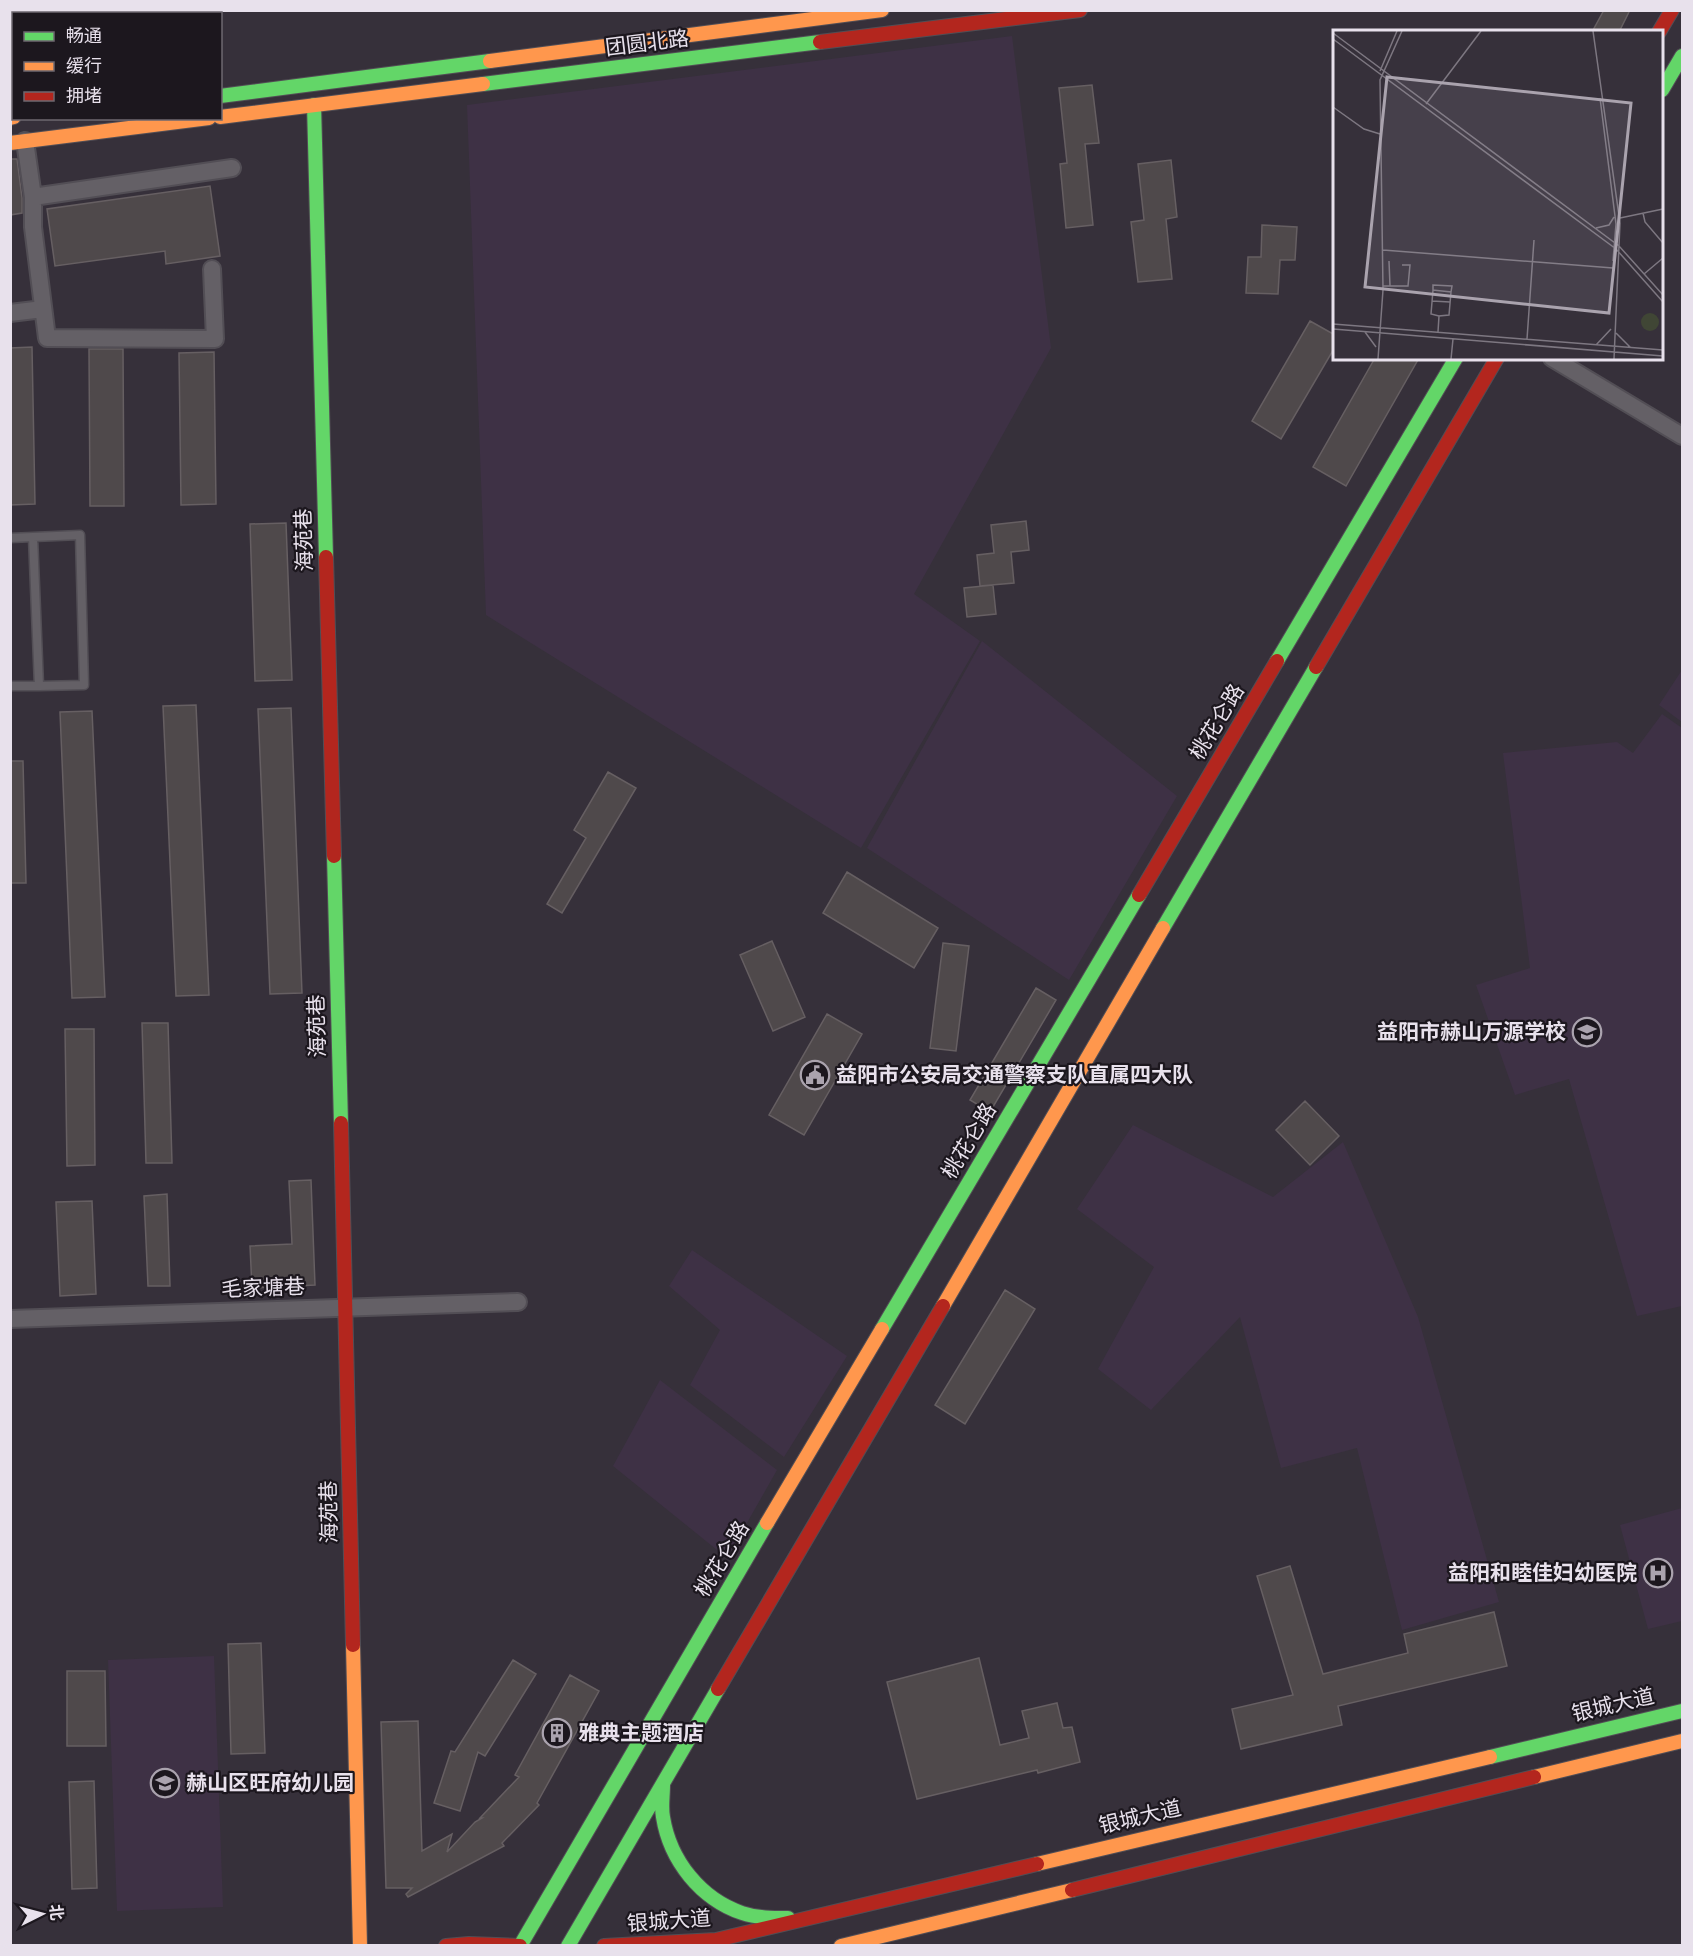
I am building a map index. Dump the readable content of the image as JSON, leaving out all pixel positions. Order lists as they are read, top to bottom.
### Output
{
  "streets": {
    "main road": [
      "团圆北路",
      "海苑巷",
      "桃花仑路",
      "银城大道"
    ],
    "street": ["毛家塘巷"]
  },
  "crossings": [
    ["团圆北路", "海苑巷"],
    ["海苑巷", "毛家塘巷"]
  ],
  "places": {
    "school or university": ["益阳市赫山万源学校", "赫山区旺府幼儿园"],
    "public building": ["益阳市公安局交通警察支队直属四大队"],
    "hospital": ["益阳和睦佳妇幼医院"],
    "building": ["雅典主题酒店"]
  },
  "legend": ["畅通", "缓行", "拥堵"],
  "north": "right"
}
